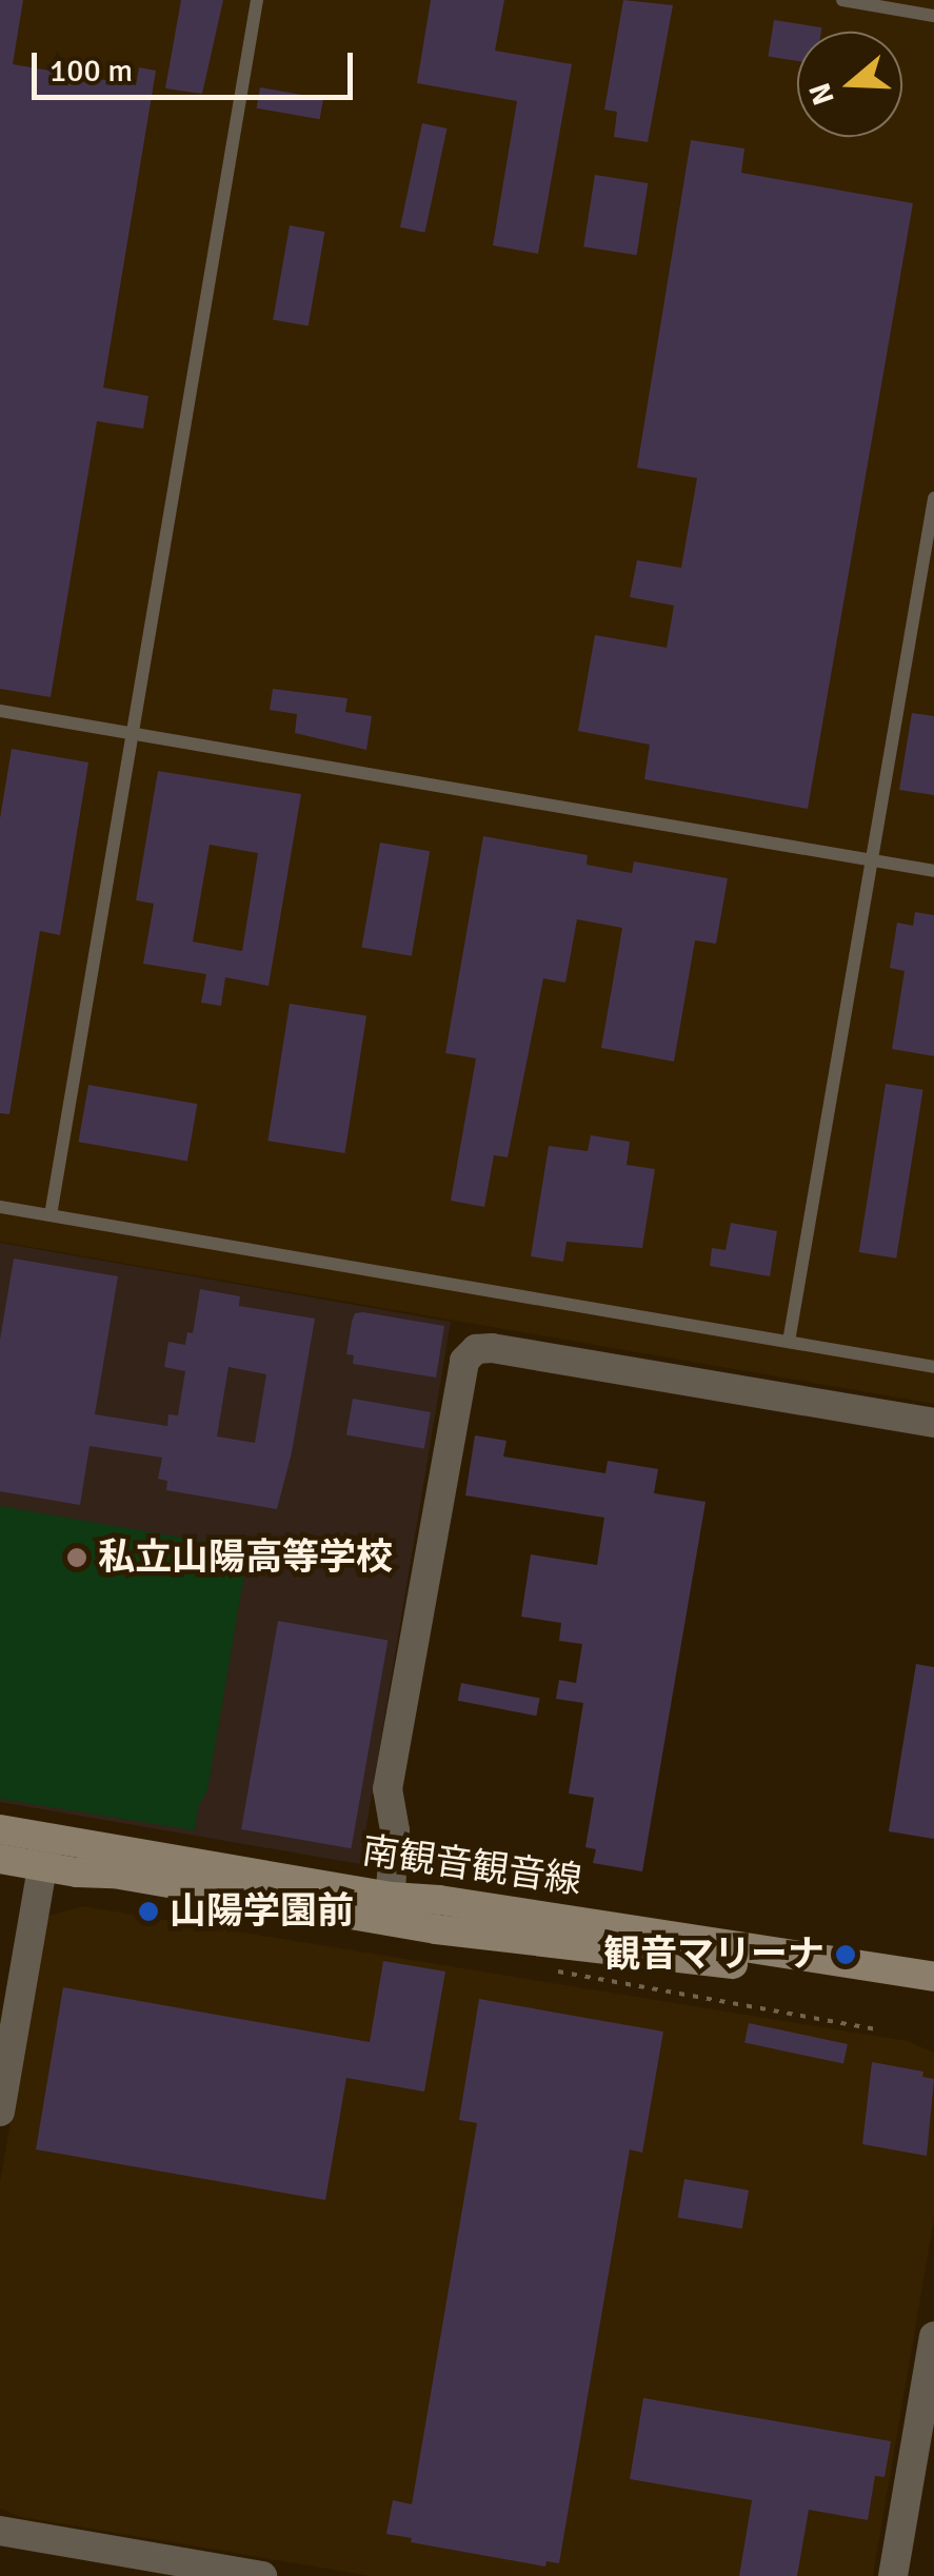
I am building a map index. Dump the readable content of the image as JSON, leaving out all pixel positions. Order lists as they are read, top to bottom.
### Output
{
  "streets": {
    "main road": ["南観音観音線"]
  },
  "places": ["私立山陽高等学校", "山陽学園前", "観音マリーナ"],
  "scale_bar": "100 m",
  "north": "left"
}
